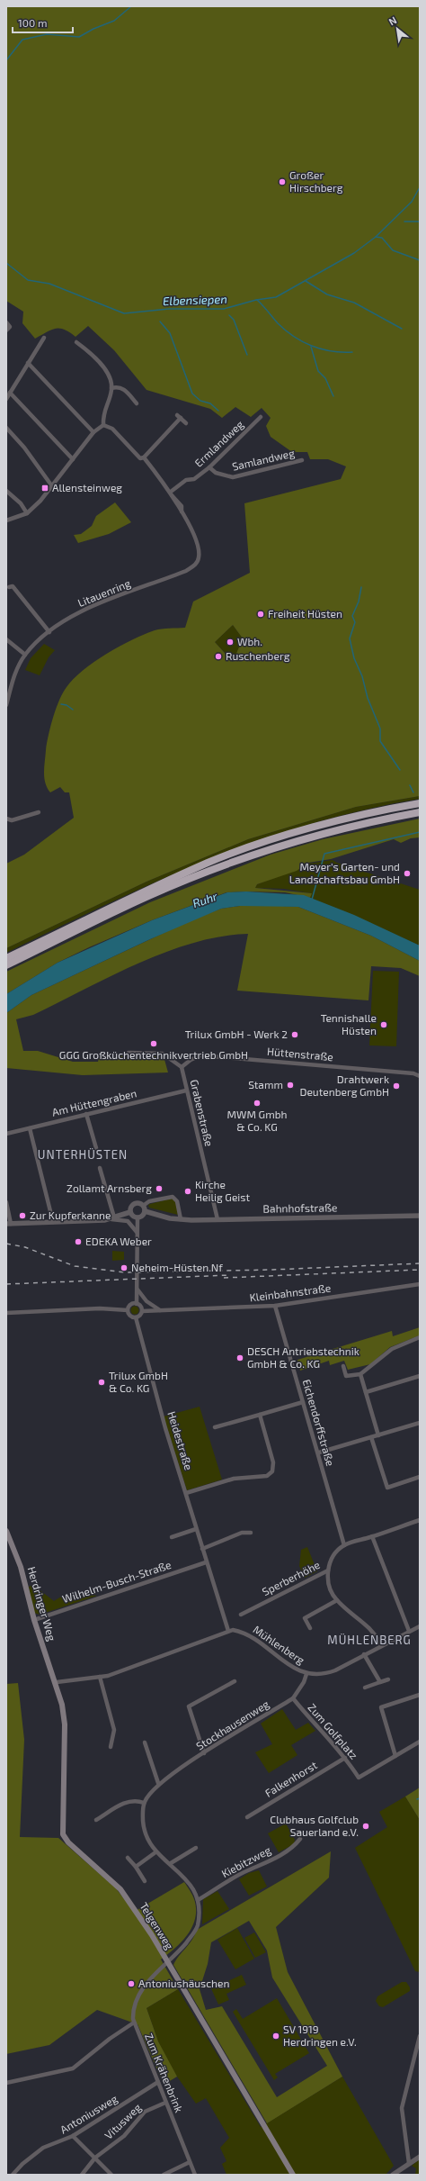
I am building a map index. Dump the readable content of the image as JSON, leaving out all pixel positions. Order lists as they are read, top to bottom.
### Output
{
  "streets": {
    "main road": ["Herdringer Weg", "Telgenweg"],
    "street": [
      "Ermlandweg",
      "Samlandweg",
      "Litauenring",
      "Hüttenstraße",
      "Am Hüttengraben",
      "Grabenstraße",
      "Bahnhofstraße",
      "Kleinbahnstraße",
      "Eichendorffstraße",
      "Heidestraße",
      "Sperberhöhe",
      "Wilhelm-Busch-Straße",
      "Mühlenberg",
      "Stockhausenweg",
      "Zum Golfplatz",
      "Falkenhorst",
      "Kiebitzweg",
      "Zum Krähenbrink",
      "Antoniusweg",
      "Vitusweg"
    ]
  },
  "crossings": [
    ["Ermlandweg", "Samlandweg"],
    ["Ermlandweg", "Litauenring"],
    ["Hüttenstraße", "Grabenstraße"],
    ["Am Hüttengraben", "Grabenstraße"],
    ["Grabenstraße", "Bahnhofstraße"],
    ["Kleinbahnstraße", "Eichendorffstraße"],
    ["Kleinbahnstraße", "Heidestraße"],
    ["Eichendorffstraße", "Sperberhöhe"],
    ["Heidestraße", "Wilhelm-Busch-Straße"],
    ["Heidestraße", "Mühlenberg"],
    ["Wilhelm-Busch-Straße", "Herdringer Weg"],
    ["Herdringer Weg", "Telgenweg"],
    ["Mühlenberg", "Stockhausenweg"],
    ["Stockhausenweg", "Zum Golfplatz"],
    ["Zum Golfplatz", "Falkenhorst"],
    ["Telgenweg", "Zum Krähenbrink"],
    ["Zum Krähenbrink", "Antoniusweg"],
    ["Zum Krähenbrink", "Vitusweg"]
  ],
  "districts": ["UNTERHÜSTEN", "MÜHLENBERG"],
  "water": ["Elbensiepen", "Ruhr"],
  "places": {
    "other": [
      "Großer Hirschberg",
      "Freiheit Hüsten",
      "Wbh.",
      "Ruschenberg",
      "Meyer's Garten- und Landschaftsbau GmbH",
      "Tennishalle Hüsten",
      "Trilux GmbH - Werk 2",
      "GGG Großküchentechnikvertrieb GmbH",
      "Stamm",
      "Drahtwerk Deutenberg GmbH",
      "MWM Gmbh & Co. KG",
      "Zollamt Arnsberg",
      "Kirche Heilig Geist",
      "Zur Kupferkanne",
      "EDEKA Weber",
      "Neheim-Hüsten Nf",
      "DESCH Antriebstechnik GmbH & Co. KG",
      "Trilux GmbH & Co. KG",
      "Clubhaus Golfclub Sauerland e.V.",
      "Antoniushäuschen",
      "SV 1919 Herdringen e.V."
    ],
    "transit": ["Allensteinweg"]
  },
  "scale_bar": "100 m",
  "north": "top left"
}
